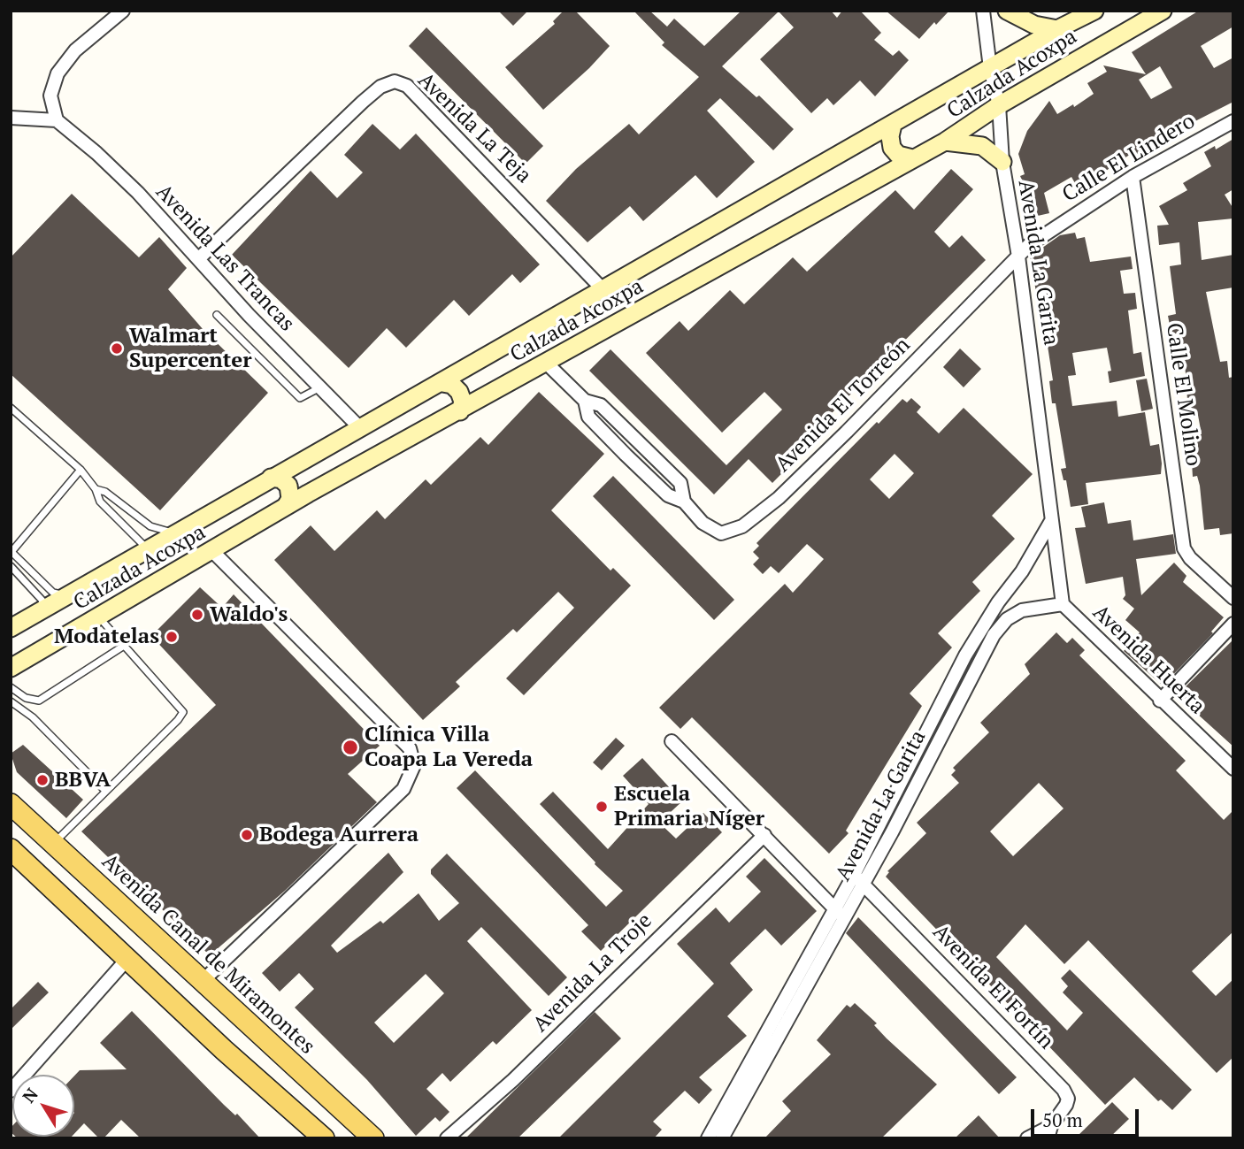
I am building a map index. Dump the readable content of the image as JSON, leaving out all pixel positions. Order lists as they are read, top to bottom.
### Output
{
  "streets": {
    "main road": ["Calzada Acoxpa", "Avenida Canal de Miramontes"],
    "street": [
      "Avenida La Teja",
      "Calle El Lindero",
      "Avenida Las Trancas",
      "Avenida La Garita",
      "Calle El Molino",
      "Avenida El Torreón",
      "Avenida Huerta",
      "Avenida La Troje",
      "Avenida El Fortín"
    ]
  },
  "crossings": [
    ["Calzada Acoxpa", "Avenida La Teja"],
    ["Calzada Acoxpa", "Avenida Las Trancas"],
    ["Calzada Acoxpa", "Avenida La Garita"],
    ["Calzada Acoxpa", "Avenida El Torreón"],
    ["Avenida La Teja", "Avenida Las Trancas"],
    ["Calle El Lindero", "Avenida La Garita"],
    ["Calle El Lindero", "Calle El Molino"],
    ["Calle El Lindero", "Avenida El Torreón"],
    ["Avenida La Garita", "Avenida El Torreón"],
    ["Avenida La Garita", "Avenida Huerta"],
    ["Avenida La Garita", "Avenida El Fortín"]
  ],
  "places": [
    "Walmart Supercenter",
    "Waldo's",
    "Modatelas",
    "Clínica Villa Coapa La Vereda",
    "BBVA",
    "Escuela Primaria Níger",
    "Bodega Aurrera"
  ],
  "scale_bar": "50 m",
  "north": "top left"
}
